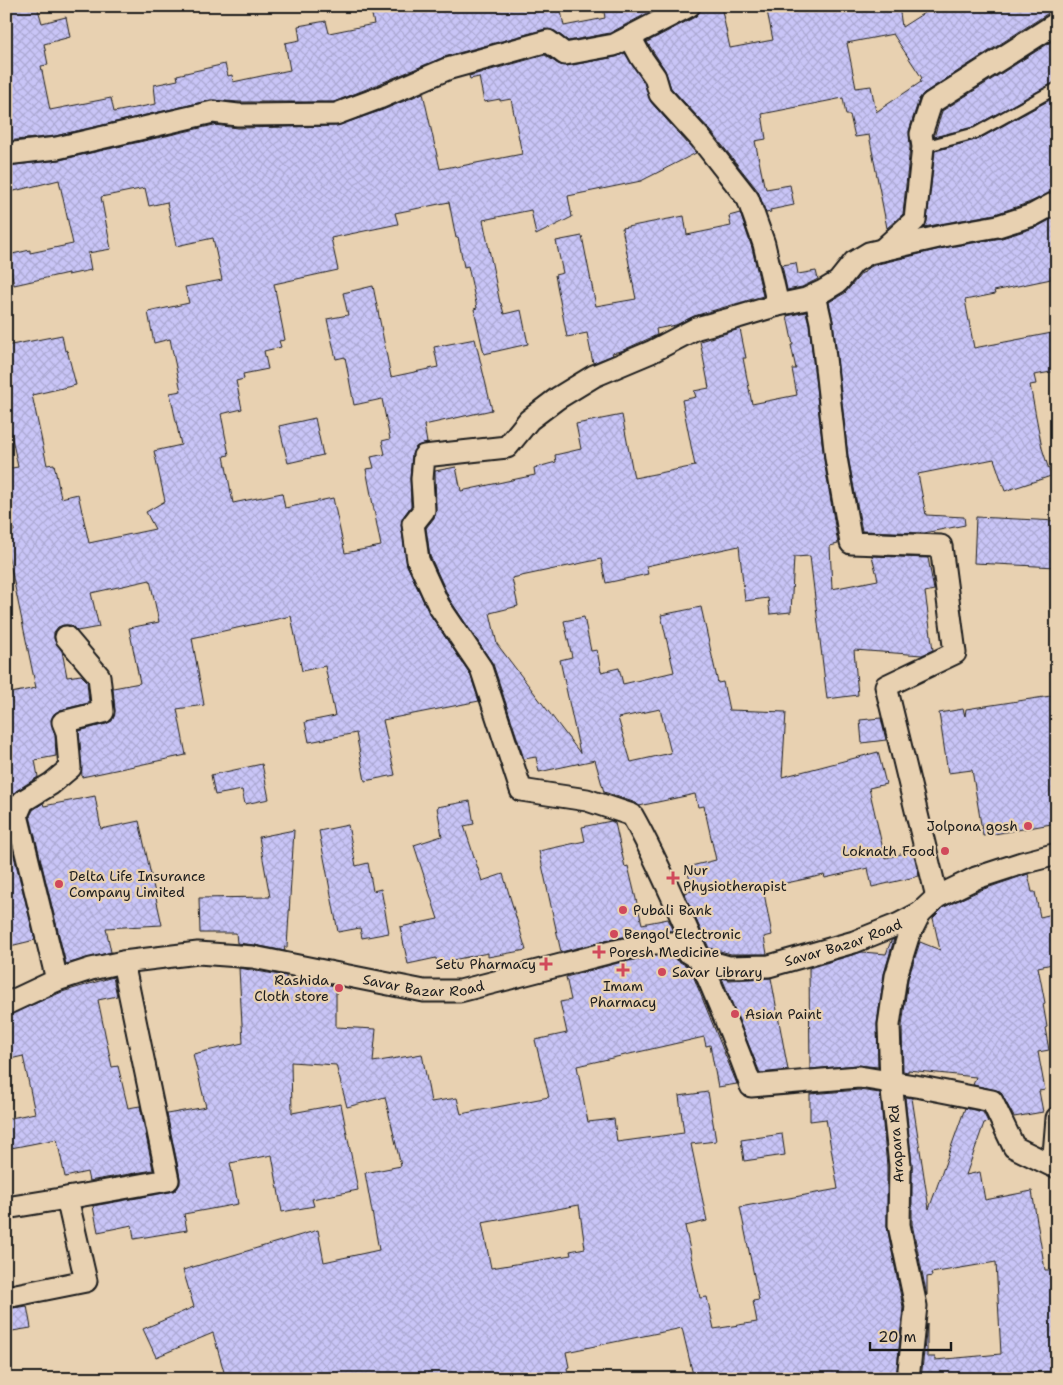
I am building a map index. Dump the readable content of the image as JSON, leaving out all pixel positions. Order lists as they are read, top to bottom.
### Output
{
  "streets": {
    "street": ["Savar Bazar Road", "Arapara Rd"]
  },
  "crossings": [
    ["Savar Bazar Road", "Arapara Rd"]
  ],
  "places": {
    "other": [
      "Jolpona gosh",
      "Loknath Food",
      "Delta Life Insurance Company Limited",
      "Pubali Bank",
      "Bengol Electronic",
      "Savar Library",
      "Rashida Cloth store",
      "Asian Paint"
    ],
    "health": [
      "Nur Physiotherapist",
      "Poresh Medicine",
      "Setu Pharmacy",
      "Imam Pharmacy"
    ]
  },
  "scale_bar": "20 m"
}
